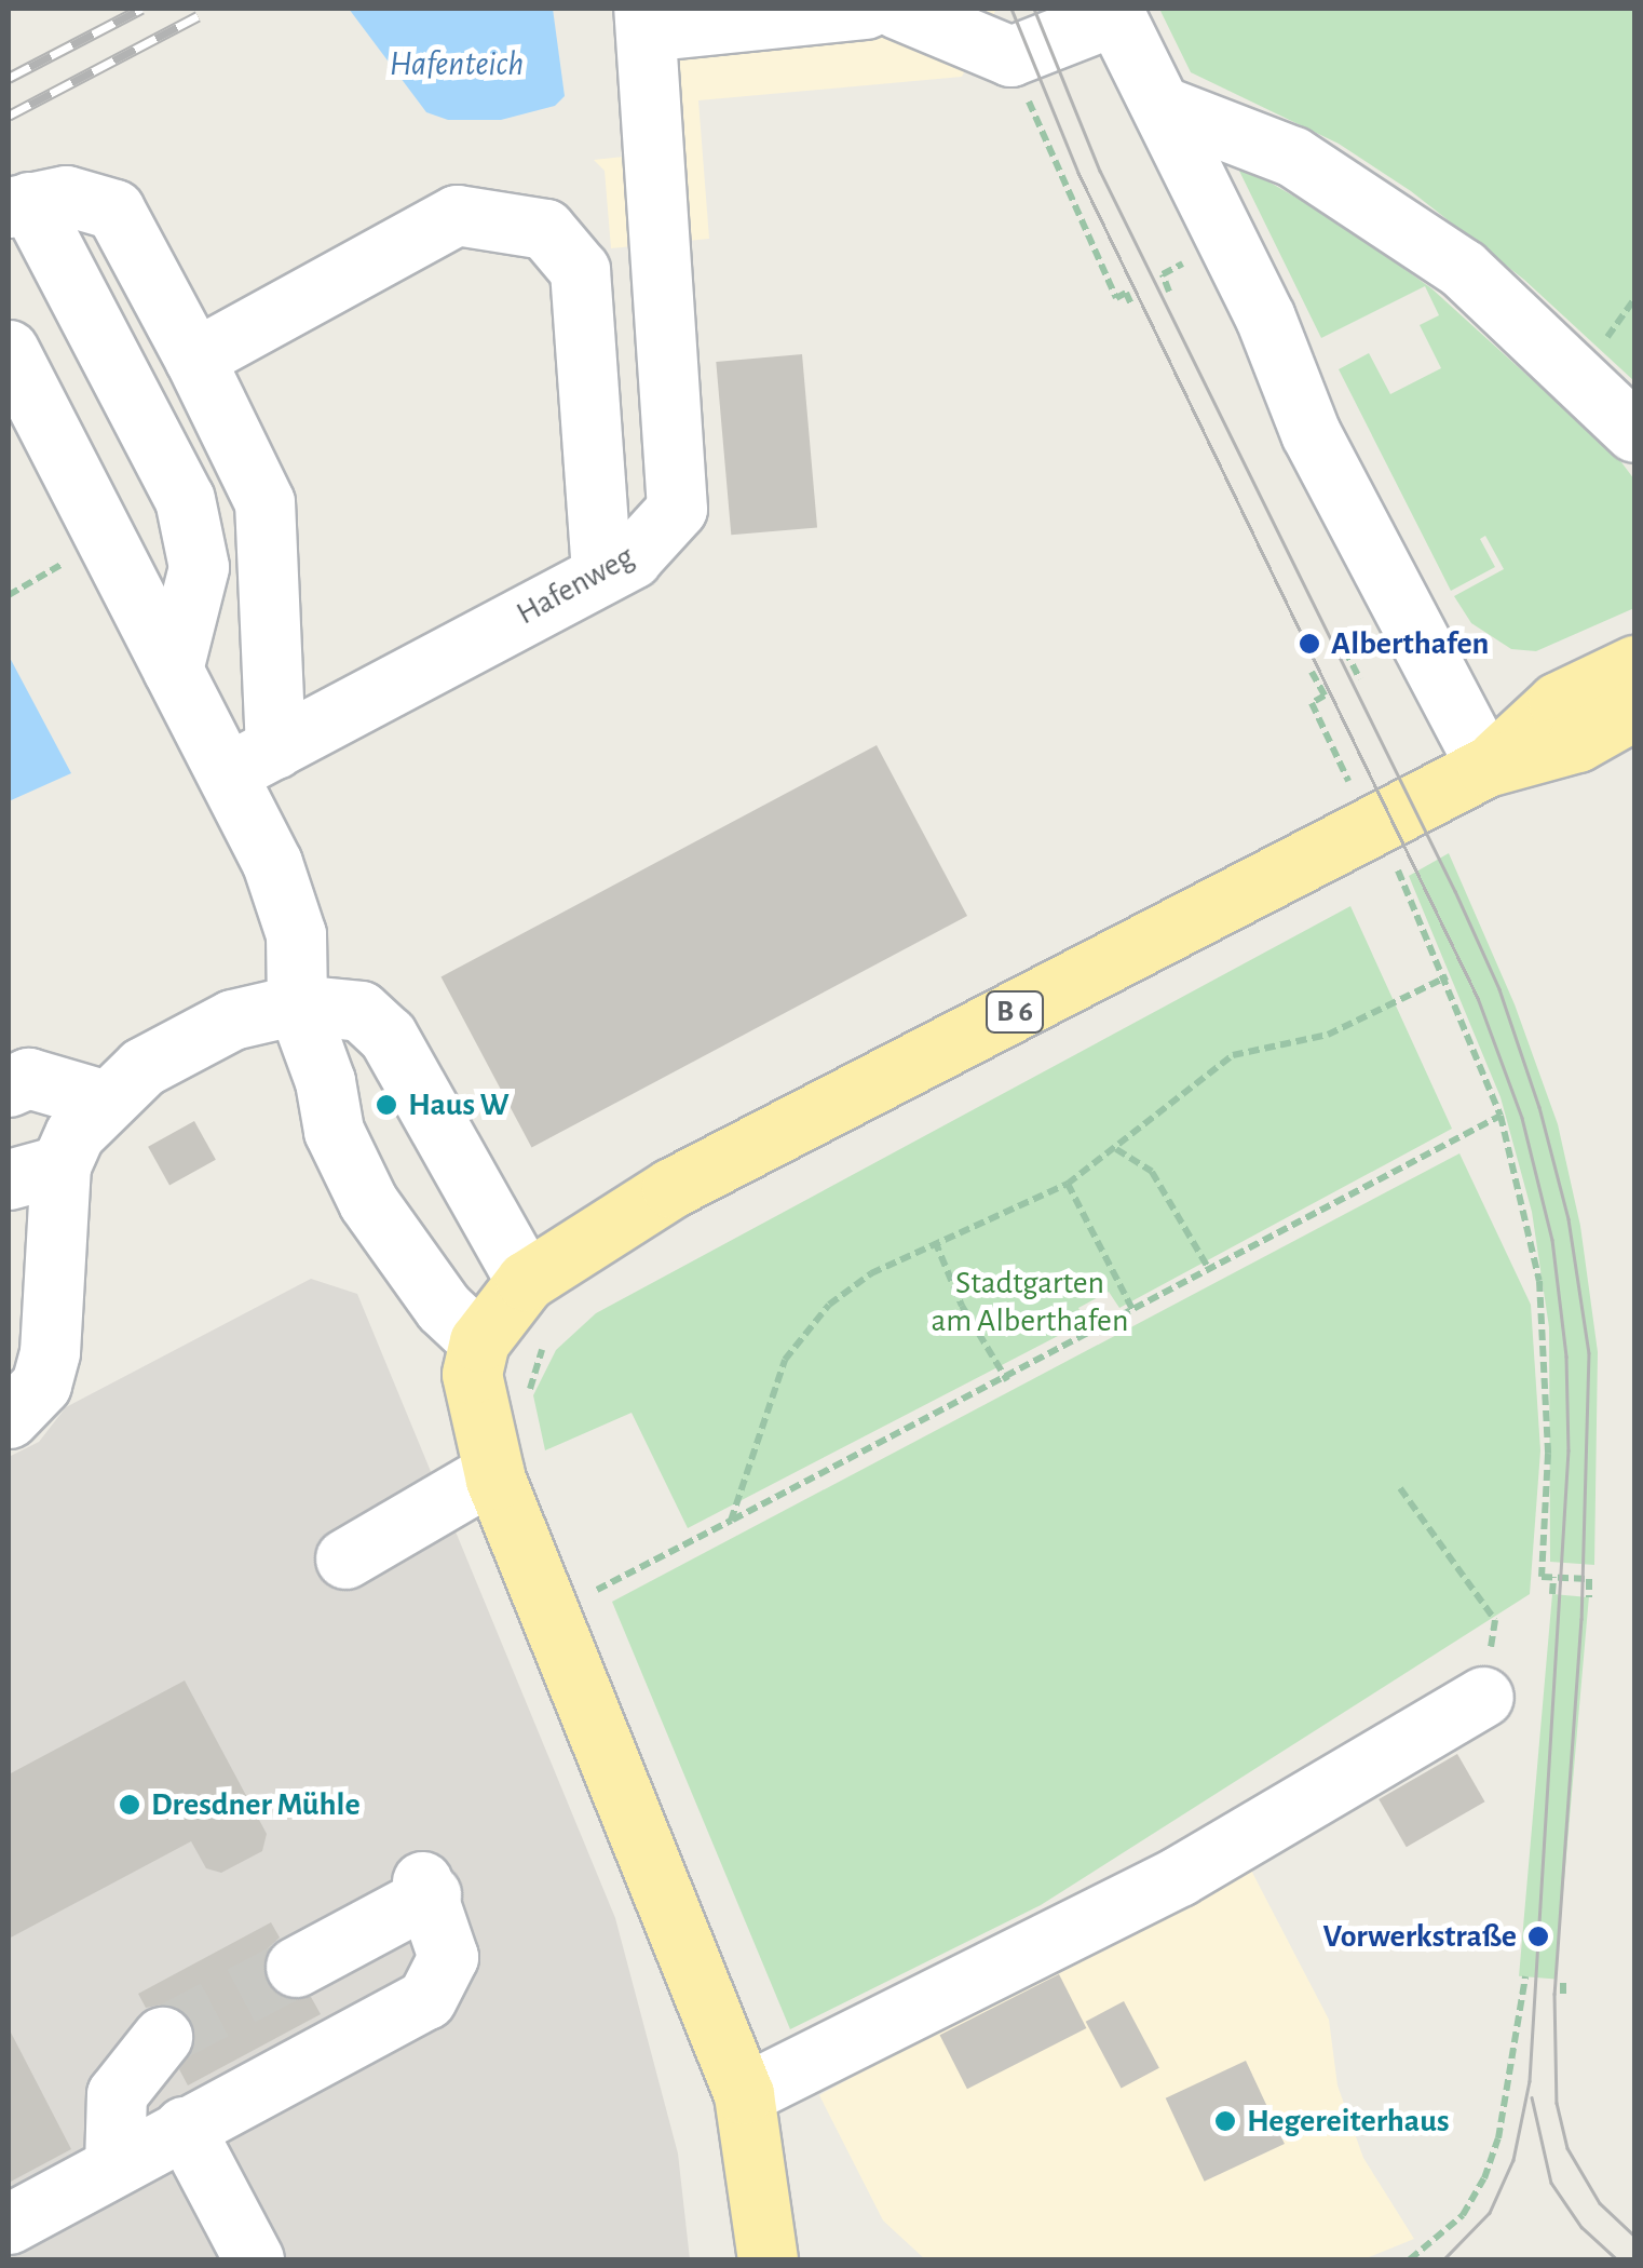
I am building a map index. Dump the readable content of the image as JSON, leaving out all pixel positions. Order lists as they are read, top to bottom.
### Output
{
  "streets": {
    "main road": ["B 6"],
    "street": ["Hafenweg"]
  },
  "water": ["Hafenteich"],
  "parks": ["Stadtgarten am Alberthafen"],
  "places": [
    "Alberthafen",
    "Haus W",
    "Dresdner Mühle",
    "Vorwerkstraße",
    "Hegereiterhaus"
  ]
}
